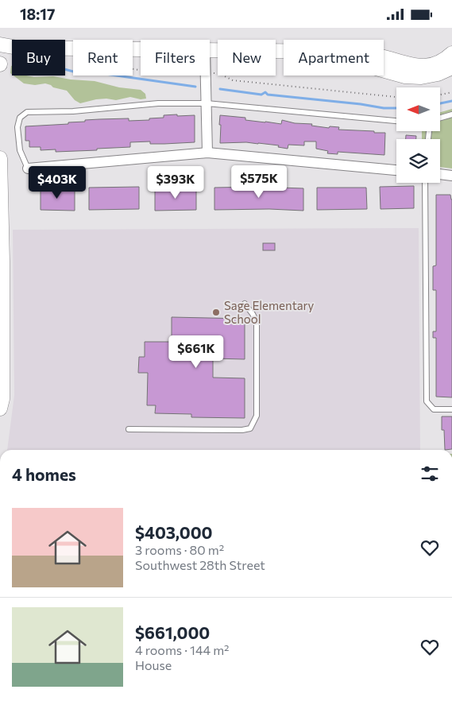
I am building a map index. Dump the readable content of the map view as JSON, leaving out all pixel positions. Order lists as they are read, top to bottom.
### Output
{
  "places": ["Sage Elementary School"],
  "north": "left",
  "page": {
    "status": "18:17",
    "chip": [
      "Buy",
      "Rent",
      "Filters",
      "New",
      "Apartment"
    ],
    "price": [
      "$575K",
      "$403K",
      "$393K",
      "$661K"
    ],
    "heading": "4 homes",
    "list": [
      {
        "name": "$403,000",
        "note": "3 rooms · 80 m² · Southwest 28th Street"
      },
      {
        "name": "$661,000",
        "note": "4 rooms · 144 m² · House"
      }
    ]
  }
}
